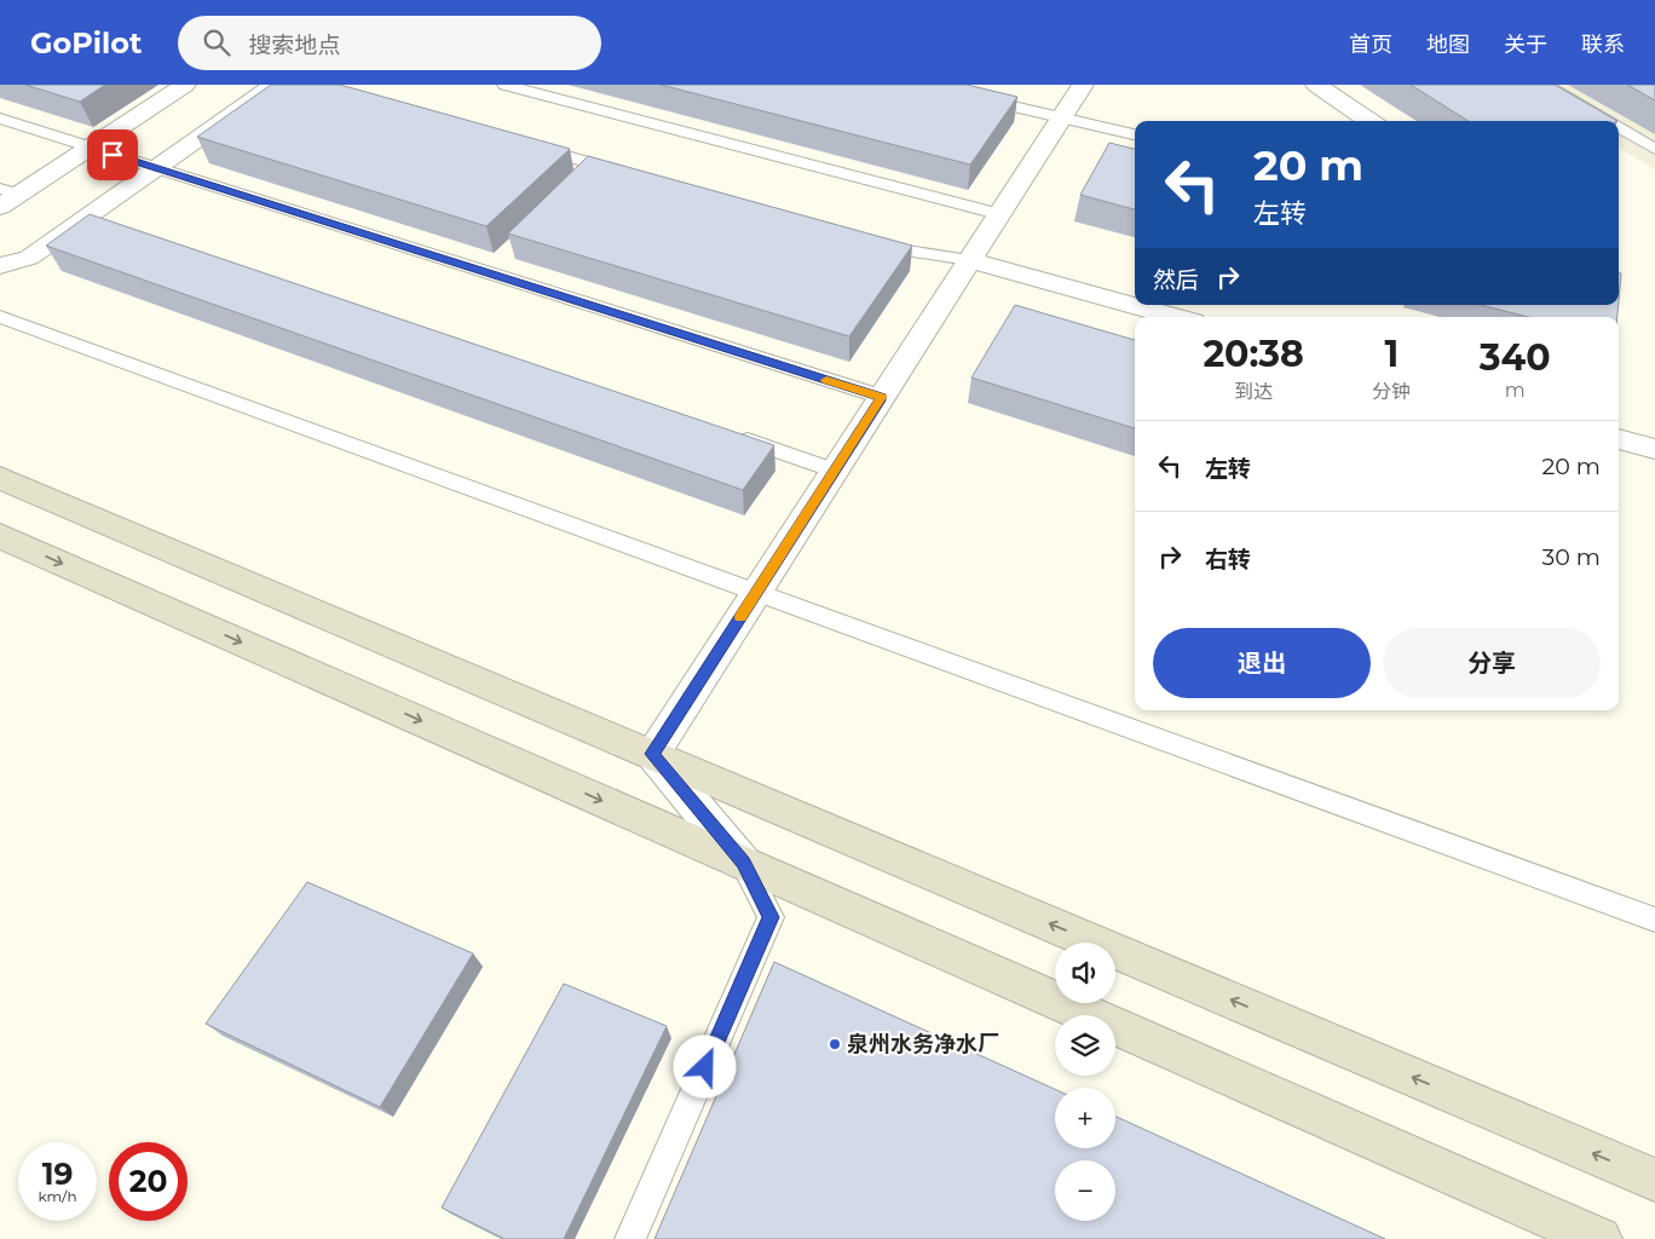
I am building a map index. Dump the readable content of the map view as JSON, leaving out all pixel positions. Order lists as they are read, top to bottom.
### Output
{
  "places": ["泉州水务净水厂"],
  "page": {
    "header": "GoPilot",
    "search": "搜索地点",
    "nav": [
      "首页",
      "地图",
      "关于",
      "联系"
    ],
    "turn": ["20 m", "左转"],
    "then": "然后",
    "eta": [
      "20:38",
      "到达",
      "1",
      "分钟",
      "340",
      "m"
    ],
    "list": [
      {
        "name": "左转",
        "value": "20 m"
      },
      {
        "name": "右转",
        "value": "30 m"
      }
    ],
    "buttons": ["退出", "分享"],
    "map_buttons": ["+", "−"],
    "speed": "19 km/h",
    "limit": "20"
  }
}
